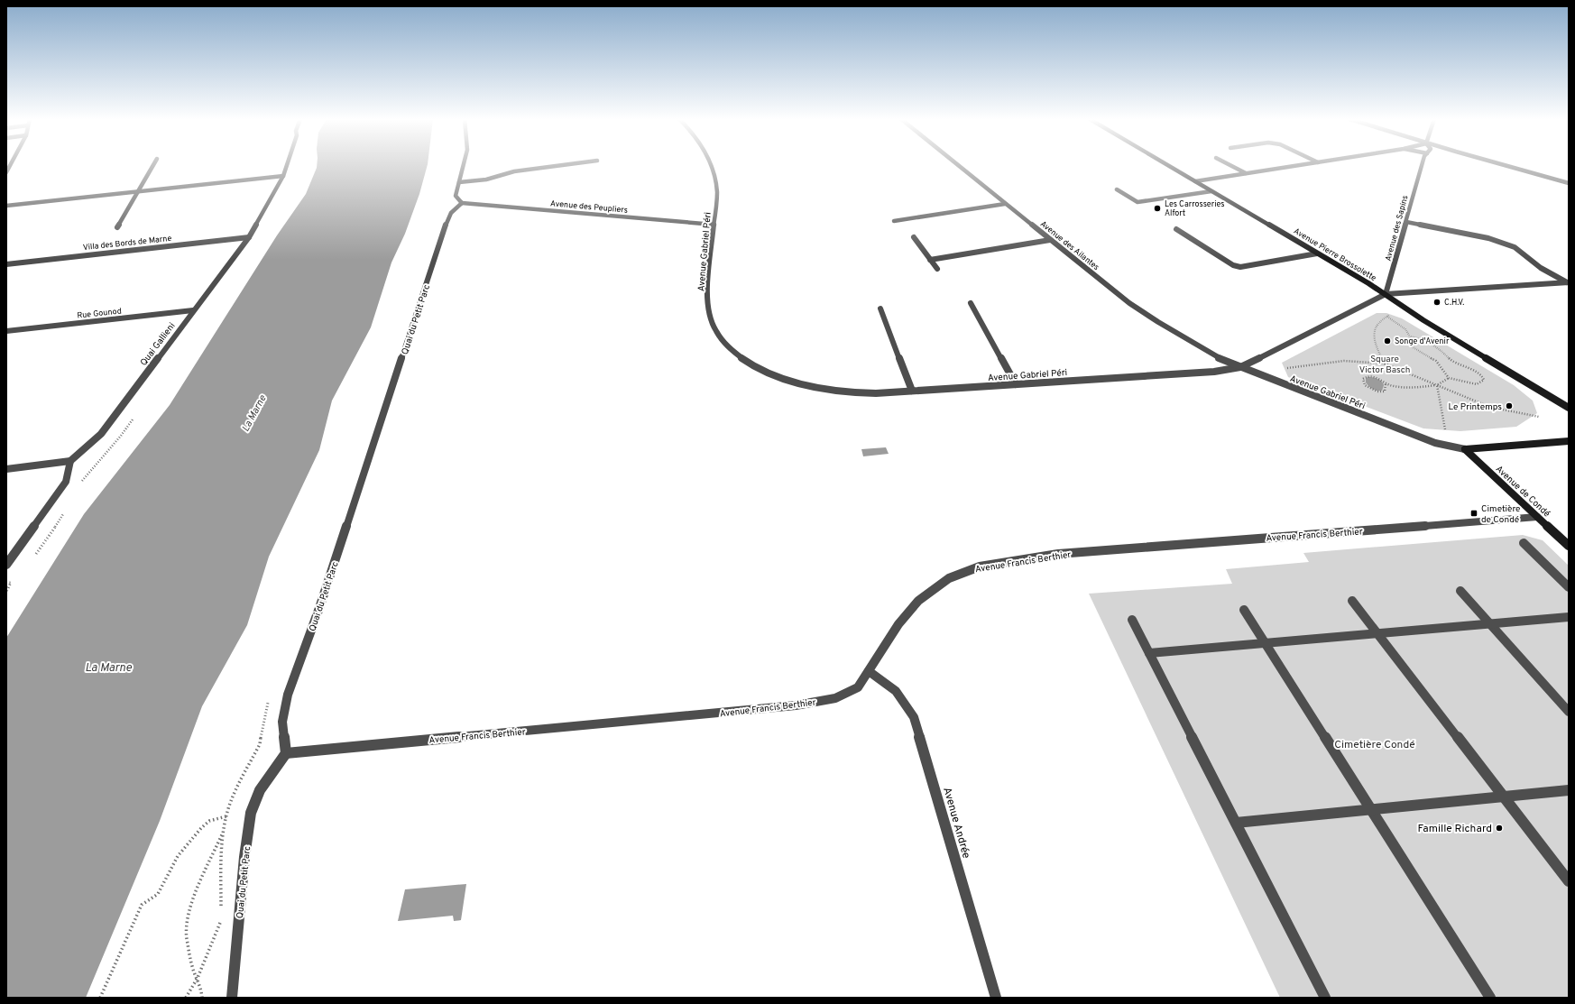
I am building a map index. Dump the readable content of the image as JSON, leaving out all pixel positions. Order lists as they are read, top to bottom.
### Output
{
  "streets": {
    "street": [
      "Avenue des Peupliers",
      "Avenue des Sapins",
      "Villa des Bords de Marne",
      "Avenue des Ailantes",
      "Avenue Gabriel Péri",
      "Avenue Pierre Brossolette",
      "Rue Gounod",
      "Quai du Petit Parc",
      "Quai Gallieni",
      "Avenue de Condé",
      "Avenue Francis Berthier",
      "Avenue Andrée"
    ]
  },
  "crossings": [
    ["Avenue des Peupliers", "Avenue Gabriel Péri"],
    ["Avenue des Peupliers", "Quai du Petit Parc"],
    ["Avenue des Sapins", "Avenue Pierre Brossolette"],
    ["Villa des Bords de Marne", "Quai Gallieni"],
    ["Avenue des Ailantes", "Avenue Gabriel Péri"],
    ["Avenue Gabriel Péri", "Avenue de Condé"],
    ["Rue Gounod", "Quai Gallieni"],
    ["Quai du Petit Parc", "Avenue Francis Berthier"],
    ["Avenue de Condé", "Avenue Francis Berthier"],
    ["Avenue Francis Berthier", "Avenue Andrée"]
  ],
  "water": ["La Marne"],
  "parks": ["Square Victor Basch", "Cimetière Condé"],
  "places": {
    "other": [
      "Les Carrosseries Alfort",
      "C.H.V.",
      "Songe d'Avenir",
      "Le Printemps",
      "Famille Richard"
    ],
    "transit": ["Cimetière de Condé"]
  }
}
